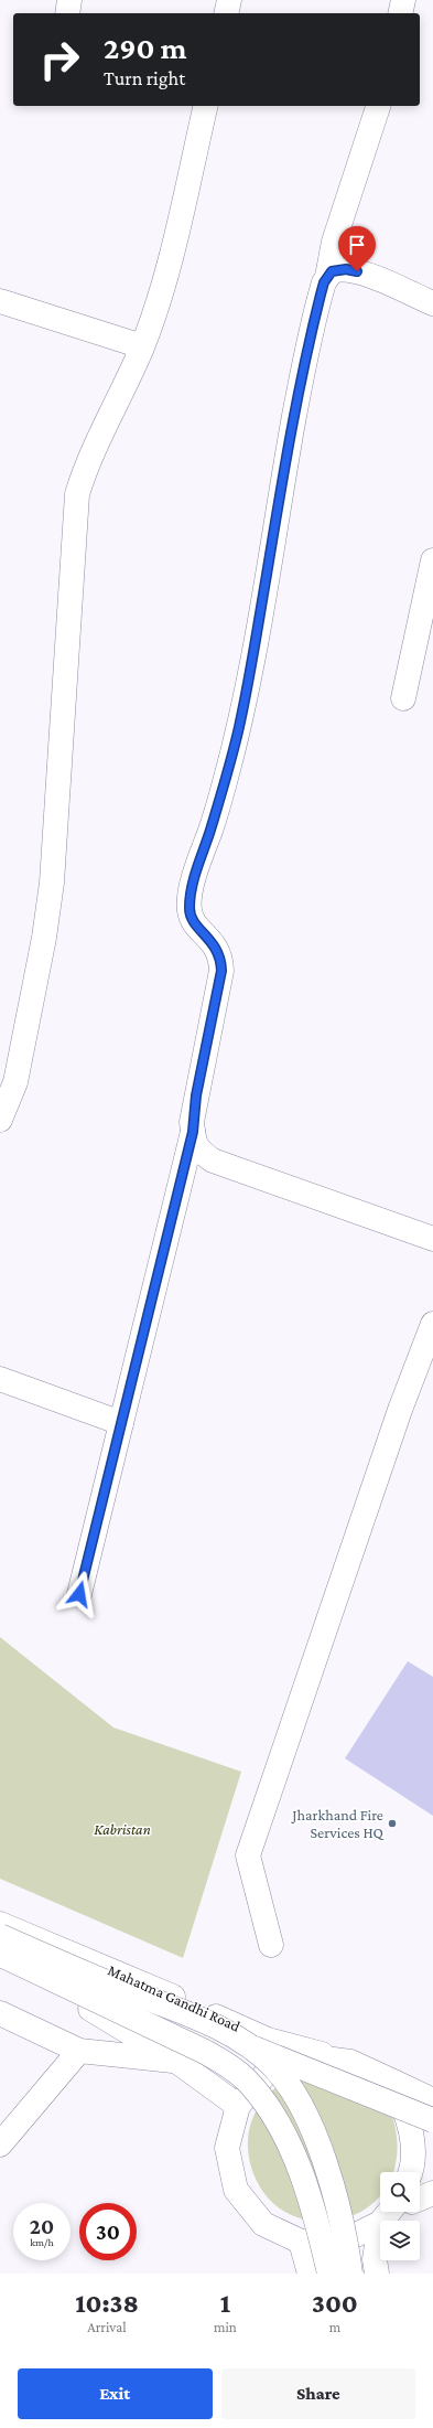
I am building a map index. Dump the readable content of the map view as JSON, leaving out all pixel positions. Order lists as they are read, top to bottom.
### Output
{
  "streets": {
    "street": ["Mahatma Gandhi Road"]
  },
  "parks": ["Kabristan"],
  "places": ["Jharkhand Fire Services HQ"],
  "page": {
    "turn": ["290 m", "Turn right"],
    "speed": "20 km/h",
    "limit": "30",
    "eta": [
      "10:38",
      "Arrival",
      "1",
      "min",
      "300",
      "m"
    ],
    "buttons": ["Exit", "Share"]
  }
}
